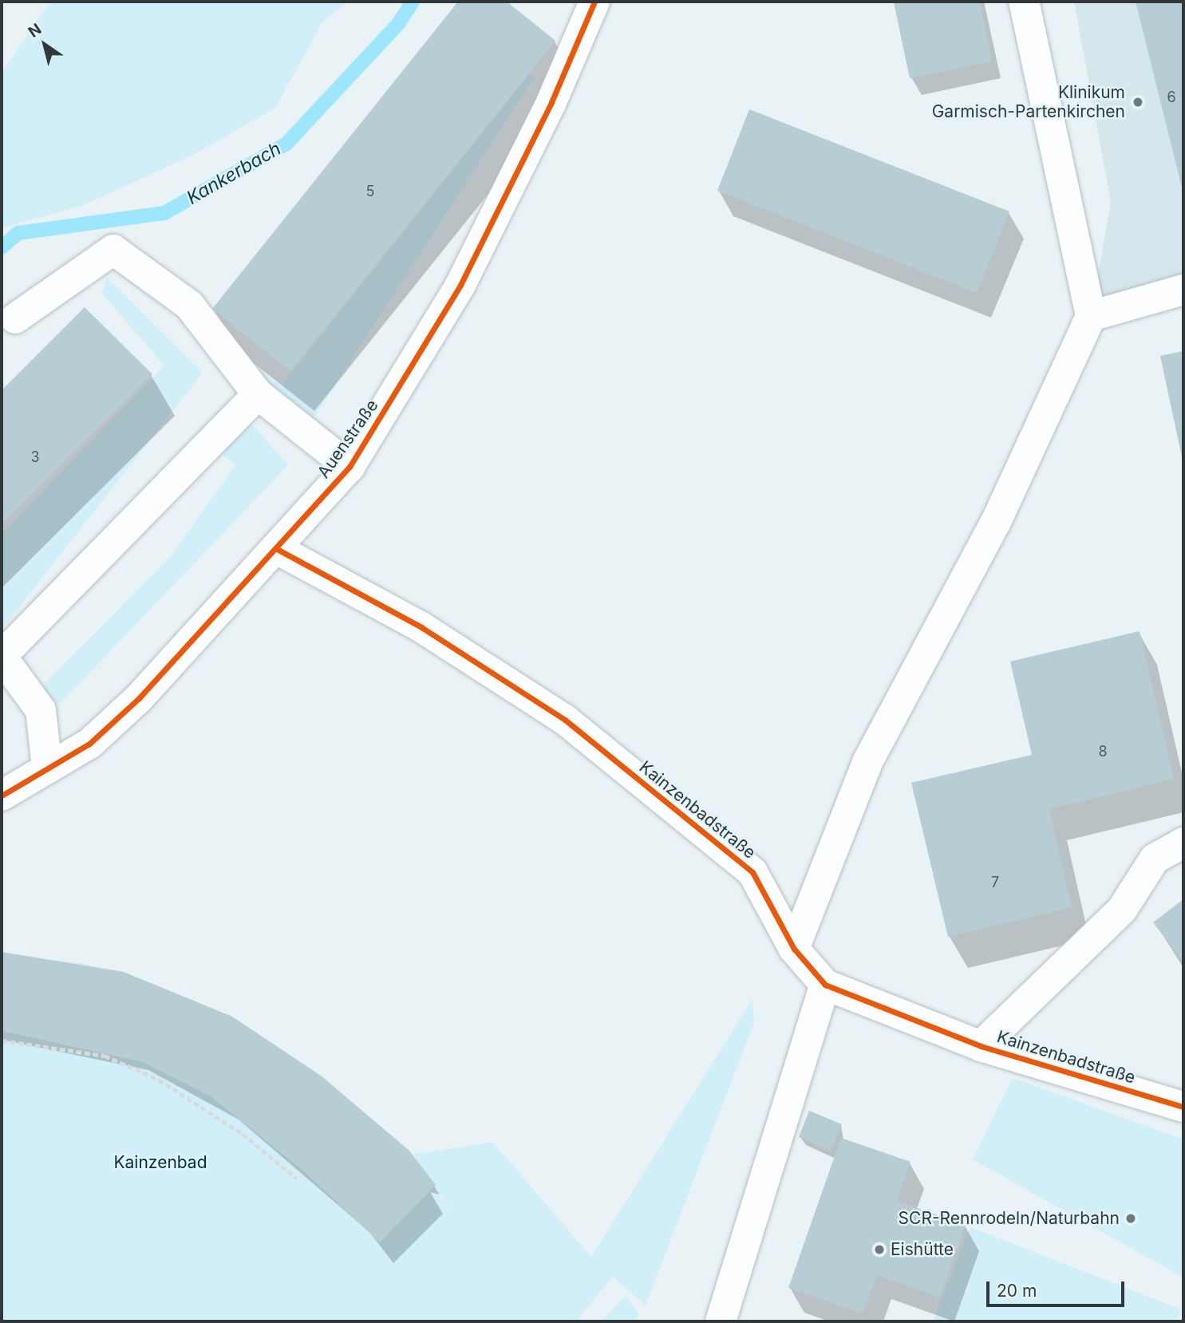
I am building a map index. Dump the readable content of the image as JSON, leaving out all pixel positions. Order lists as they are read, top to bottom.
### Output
{
  "streets": {
    "street": ["Auenstraße", "Kainzenbadstraße"]
  },
  "crossings": [
    ["Auenstraße", "Kainzenbadstraße"]
  ],
  "water": ["Kankerbach"],
  "parks": ["Kainzenbad"],
  "places": ["Klinikum Garmisch-Partenkirchen", "SCR-Rennrodeln/Naturbahn", "Eishütte"],
  "house_numbers": [
    "6",
    "5",
    "3",
    "8",
    "7"
  ],
  "scale_bar": "20 m",
  "north": "top left"
}
